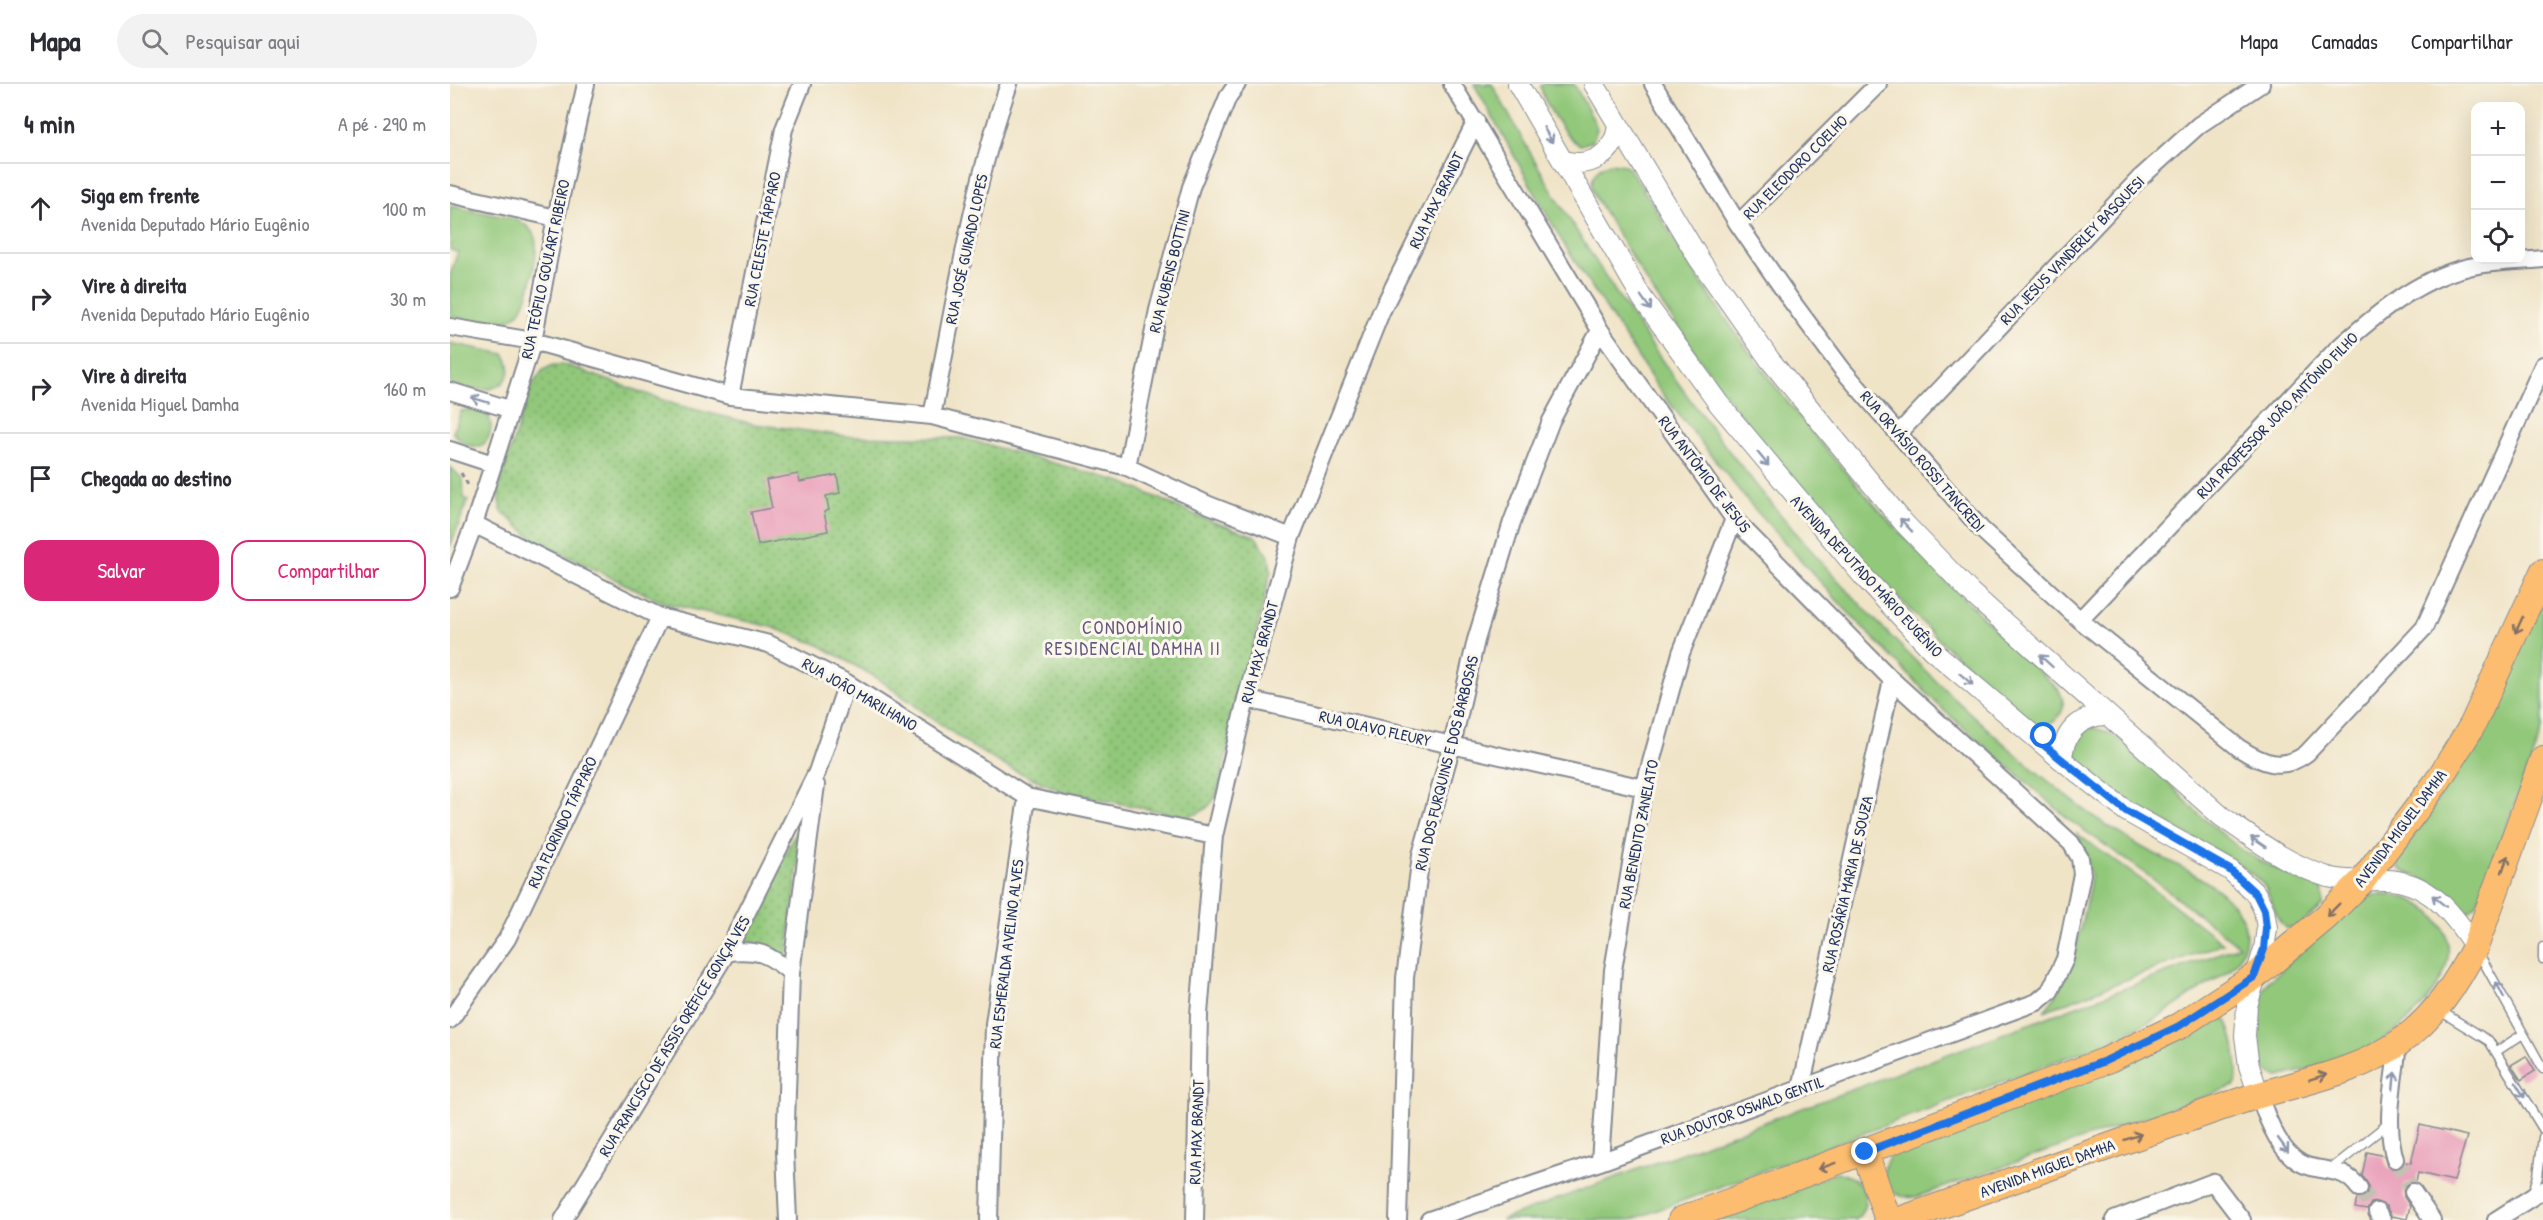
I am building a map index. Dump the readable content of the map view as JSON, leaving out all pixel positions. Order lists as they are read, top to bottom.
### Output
{
  "streets": {
    "main road": ["AVENIDA MIGUEL DAMHA"],
    "street": [
      "RUA ELEODORO COELHO",
      "RUA MAX BRANDT",
      "RUA CELESTE TÁPPARO",
      "RUA JOSÉ GUIRADO LOPES",
      "RUA JESUS VANDERLEY BASQUESI",
      "RUA TEÓFILO GOULART RIBEIRO",
      "RUA RUBENS BOTTINI",
      "RUA PROFESSOR JOÃO ANTÔNIO FILHO",
      "RUA ORVÁSIO ROSSI TANCREDI",
      "RUA ANTÔMIO DE JESUS",
      "AVENIDA DEPUTADO MÁRIO EUGÊNIO",
      "RUA JOÃO MARILHANO",
      "RUA OLAVO FLEURY",
      "RUA DOS FURQUINS E DOS BARBOSAS",
      "RUA FLORINDO TÁPPARO",
      "RUA BENEDITO ZANELATO",
      "RUA ROSÁRIA MARIA DE SOUZA",
      "RUA ESMERALDA AVELINO ALVES",
      "RUA FRANCISCO DE ASSIS ORÉFICE GONÇALVES",
      "RUA DOUTOR OSWALD GENTIL"
    ]
  },
  "crossings": [
    ["RUA ELEODORO COELHO", "RUA ORVÁSIO ROSSI TANCREDI"],
    ["RUA MAX BRANDT", "RUA ANTÔMIO DE JESUS"],
    ["RUA MAX BRANDT", "RUA JOÃO MARILHANO"],
    ["RUA MAX BRANDT", "RUA OLAVO FLEURY"],
    ["RUA JESUS VANDERLEY BASQUESI", "RUA ORVÁSIO ROSSI TANCREDI"],
    ["RUA TEÓFILO GOULART RIBEIRO", "RUA JOÃO MARILHANO"],
    ["RUA PROFESSOR JOÃO ANTÔNIO FILHO", "RUA ORVÁSIO ROSSI TANCREDI"],
    ["RUA ANTÔMIO DE JESUS", "RUA DOS FURQUINS E DOS BARBOSAS"],
    ["RUA ANTÔMIO DE JESUS", "RUA BENEDITO ZANELATO"],
    ["RUA ANTÔMIO DE JESUS", "RUA ROSÁRIA MARIA DE SOUZA"],
    ["RUA ANTÔMIO DE JESUS", "RUA DOUTOR OSWALD GENTIL"],
    ["AVENIDA DEPUTADO MÁRIO EUGÊNIO", "AVENIDA MIGUEL DAMHA"],
    ["RUA JOÃO MARILHANO", "RUA FLORINDO TÁPPARO"],
    ["RUA JOÃO MARILHANO", "RUA ESMERALDA AVELINO ALVES"],
    ["RUA JOÃO MARILHANO", "RUA FRANCISCO DE ASSIS ORÉFICE GONÇALVES"],
    ["RUA OLAVO FLEURY", "RUA DOS FURQUINS E DOS BARBOSAS"],
    ["RUA OLAVO FLEURY", "RUA BENEDITO ZANELATO"],
    ["RUA BENEDITO ZANELATO", "RUA DOUTOR OSWALD GENTIL"],
    ["RUA ROSÁRIA MARIA DE SOUZA", "RUA DOUTOR OSWALD GENTIL"]
  ],
  "districts": ["CONDOMÍNIO RESIDENCIAL DAMHA II"],
  "page": {
    "header": "Mapa",
    "search": "Pesquisar aqui",
    "nav": ["Mapa", "Camadas", "Compartilhar"],
    "heading": ["4 min", "A pé · 290 m"],
    "map_buttons": ["+", "−"],
    "list": [
      ["Siga em frente", "Avenida Deputado Mário Eugênio", "100 m"],
      ["Vire à direita", "Avenida Deputado Mário Eugênio", "30 m"],
      ["Vire à direita", "Avenida Miguel Damha", "160 m"],
      "Chegada ao destino"
    ],
    "buttons": ["Salvar", "Compartilhar"]
  }
}
